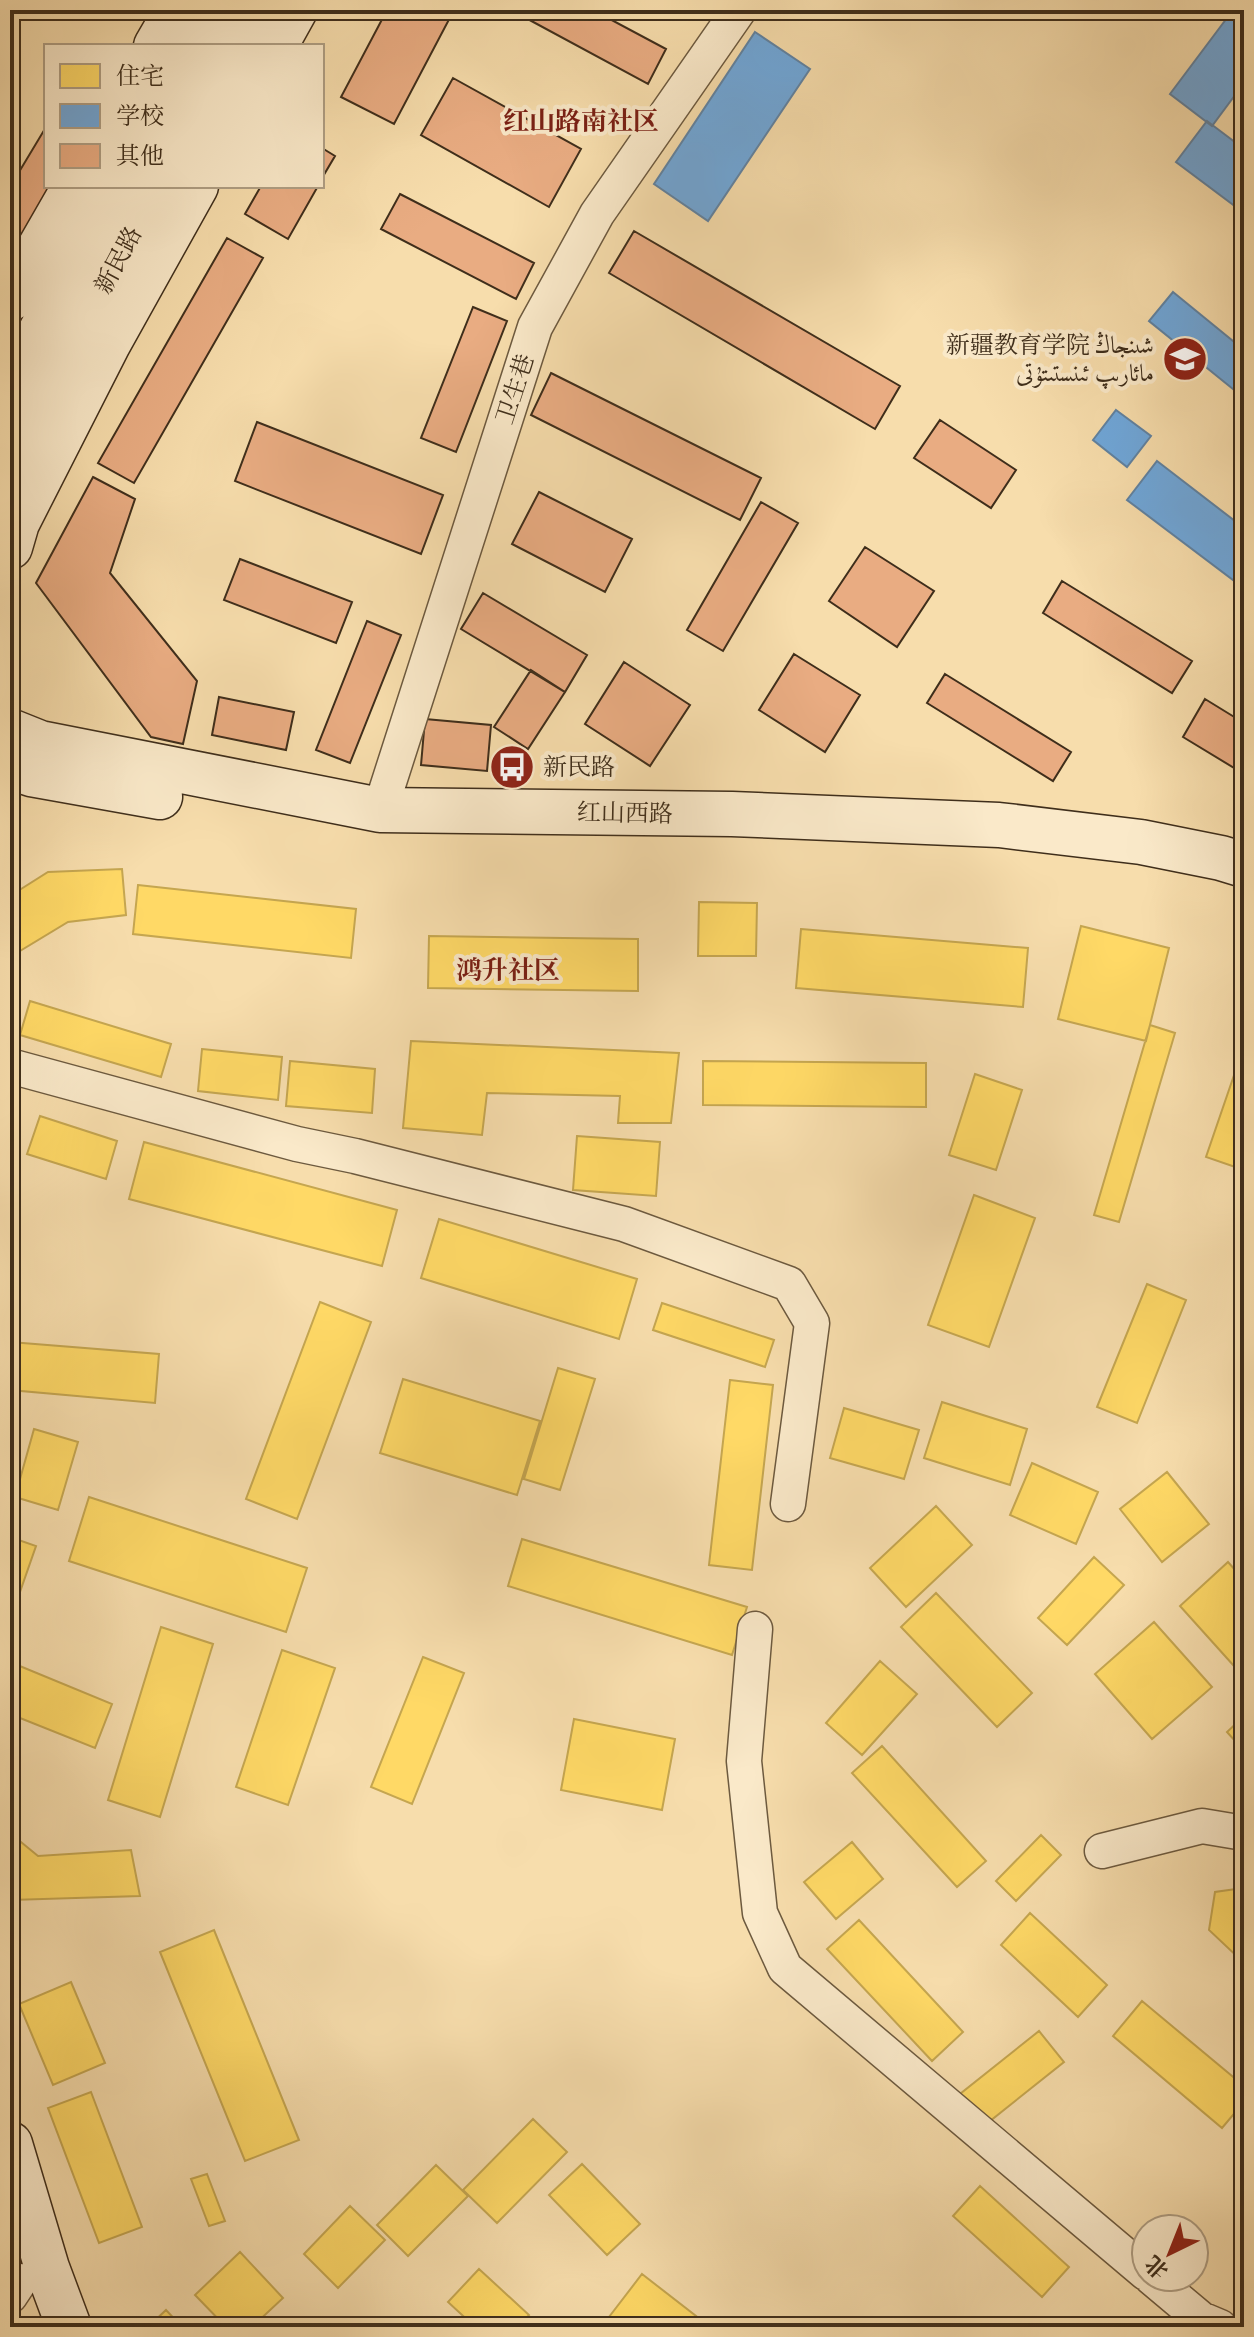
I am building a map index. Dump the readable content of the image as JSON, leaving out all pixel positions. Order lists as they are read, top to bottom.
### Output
{
  "streets": {
    "main road": ["新民路", "红山西路"],
    "street": ["卫生巷"]
  },
  "crossings": [
    ["卫生巷", "红山西路"]
  ],
  "districts": ["红山路南社区", "鸿升社区"],
  "places": {
    "school or university": ["新疆教育学院 شىنجاڭ مائارىپ ئىنستىتۇتى"],
    "bus stop": ["新民路"]
  },
  "legend": ["住宅", "学校", "其他"],
  "north": "bottom left"
}
